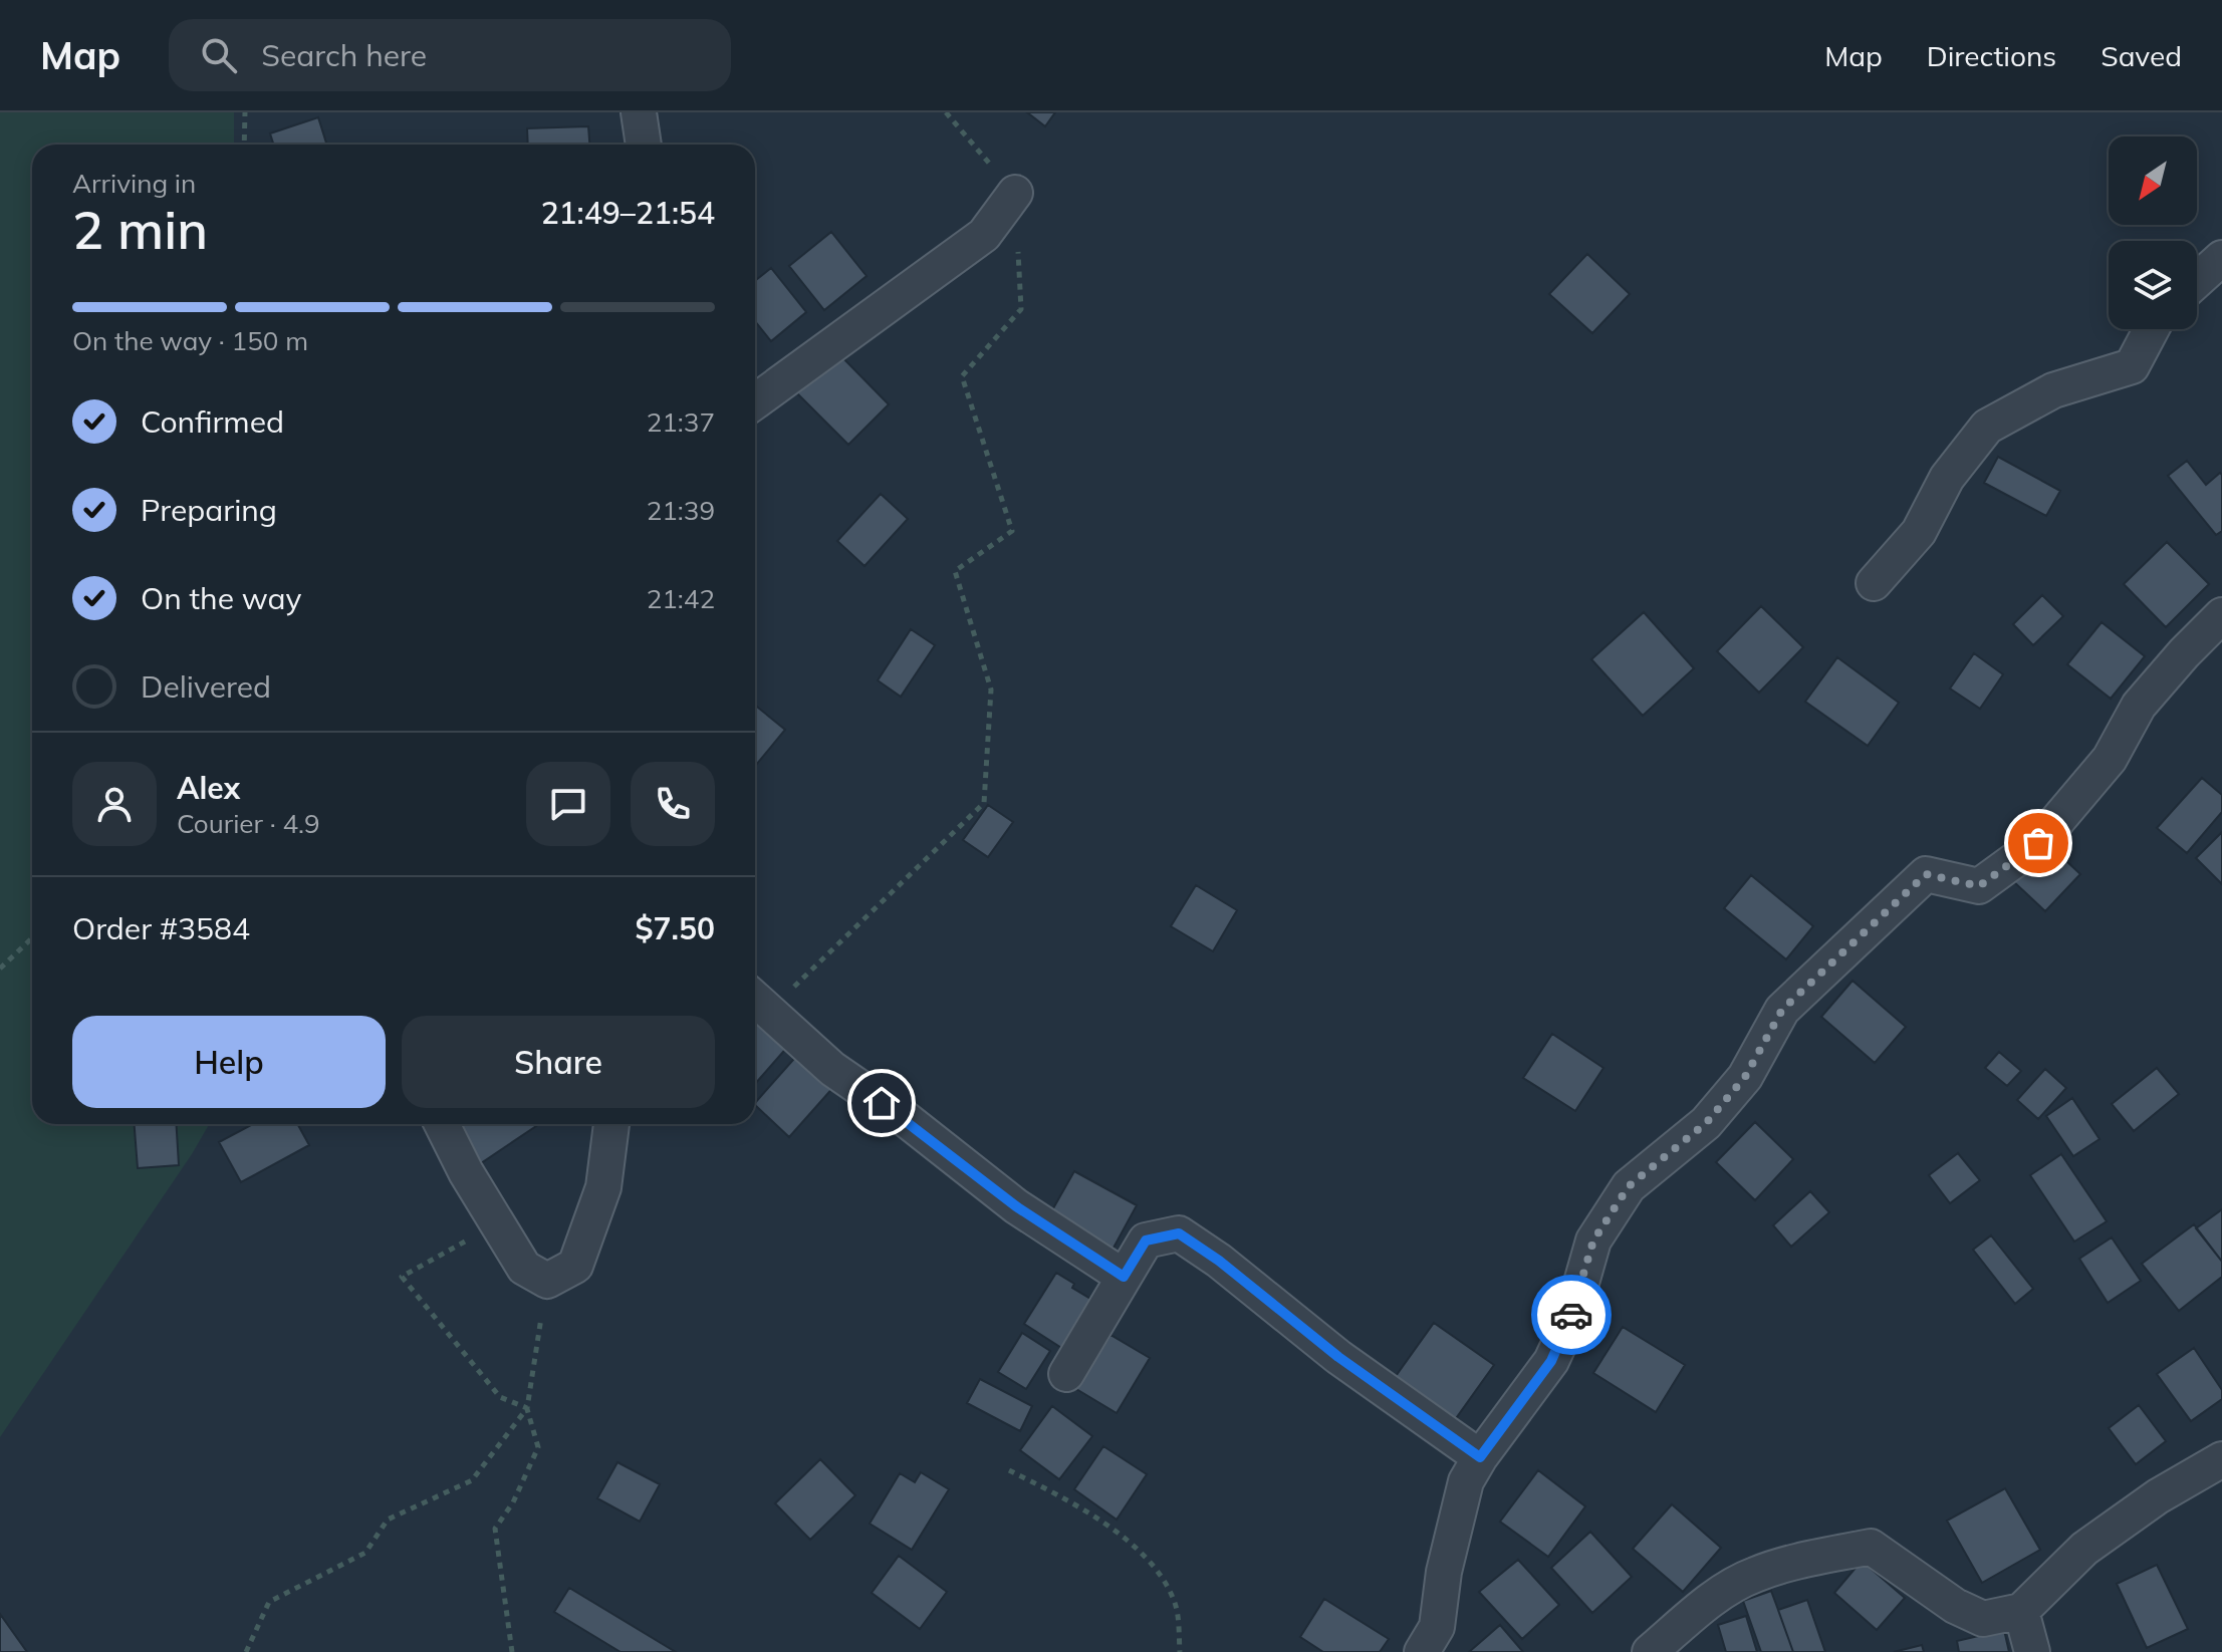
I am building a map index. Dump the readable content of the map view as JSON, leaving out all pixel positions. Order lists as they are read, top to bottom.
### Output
{
  "north": "bottom left",
  "page": {
    "header": "Map",
    "search": "Search here",
    "nav": ["Map", "Directions", "Saved"],
    "heading": ["2 min", "Arriving in", "21:49–21:54"],
    "panel": [
      "Alex",
      "Courier · 4.9",
      "Order #3584",
      "$7.50"
    ],
    "bar": "On the way · 150 m",
    "list": [
      ["Confirmed", "21:37"],
      ["Preparing", "21:39"],
      ["On the way", "21:42"],
      "Delivered"
    ],
    "buttons": ["Help", "Share"]
  }
}
